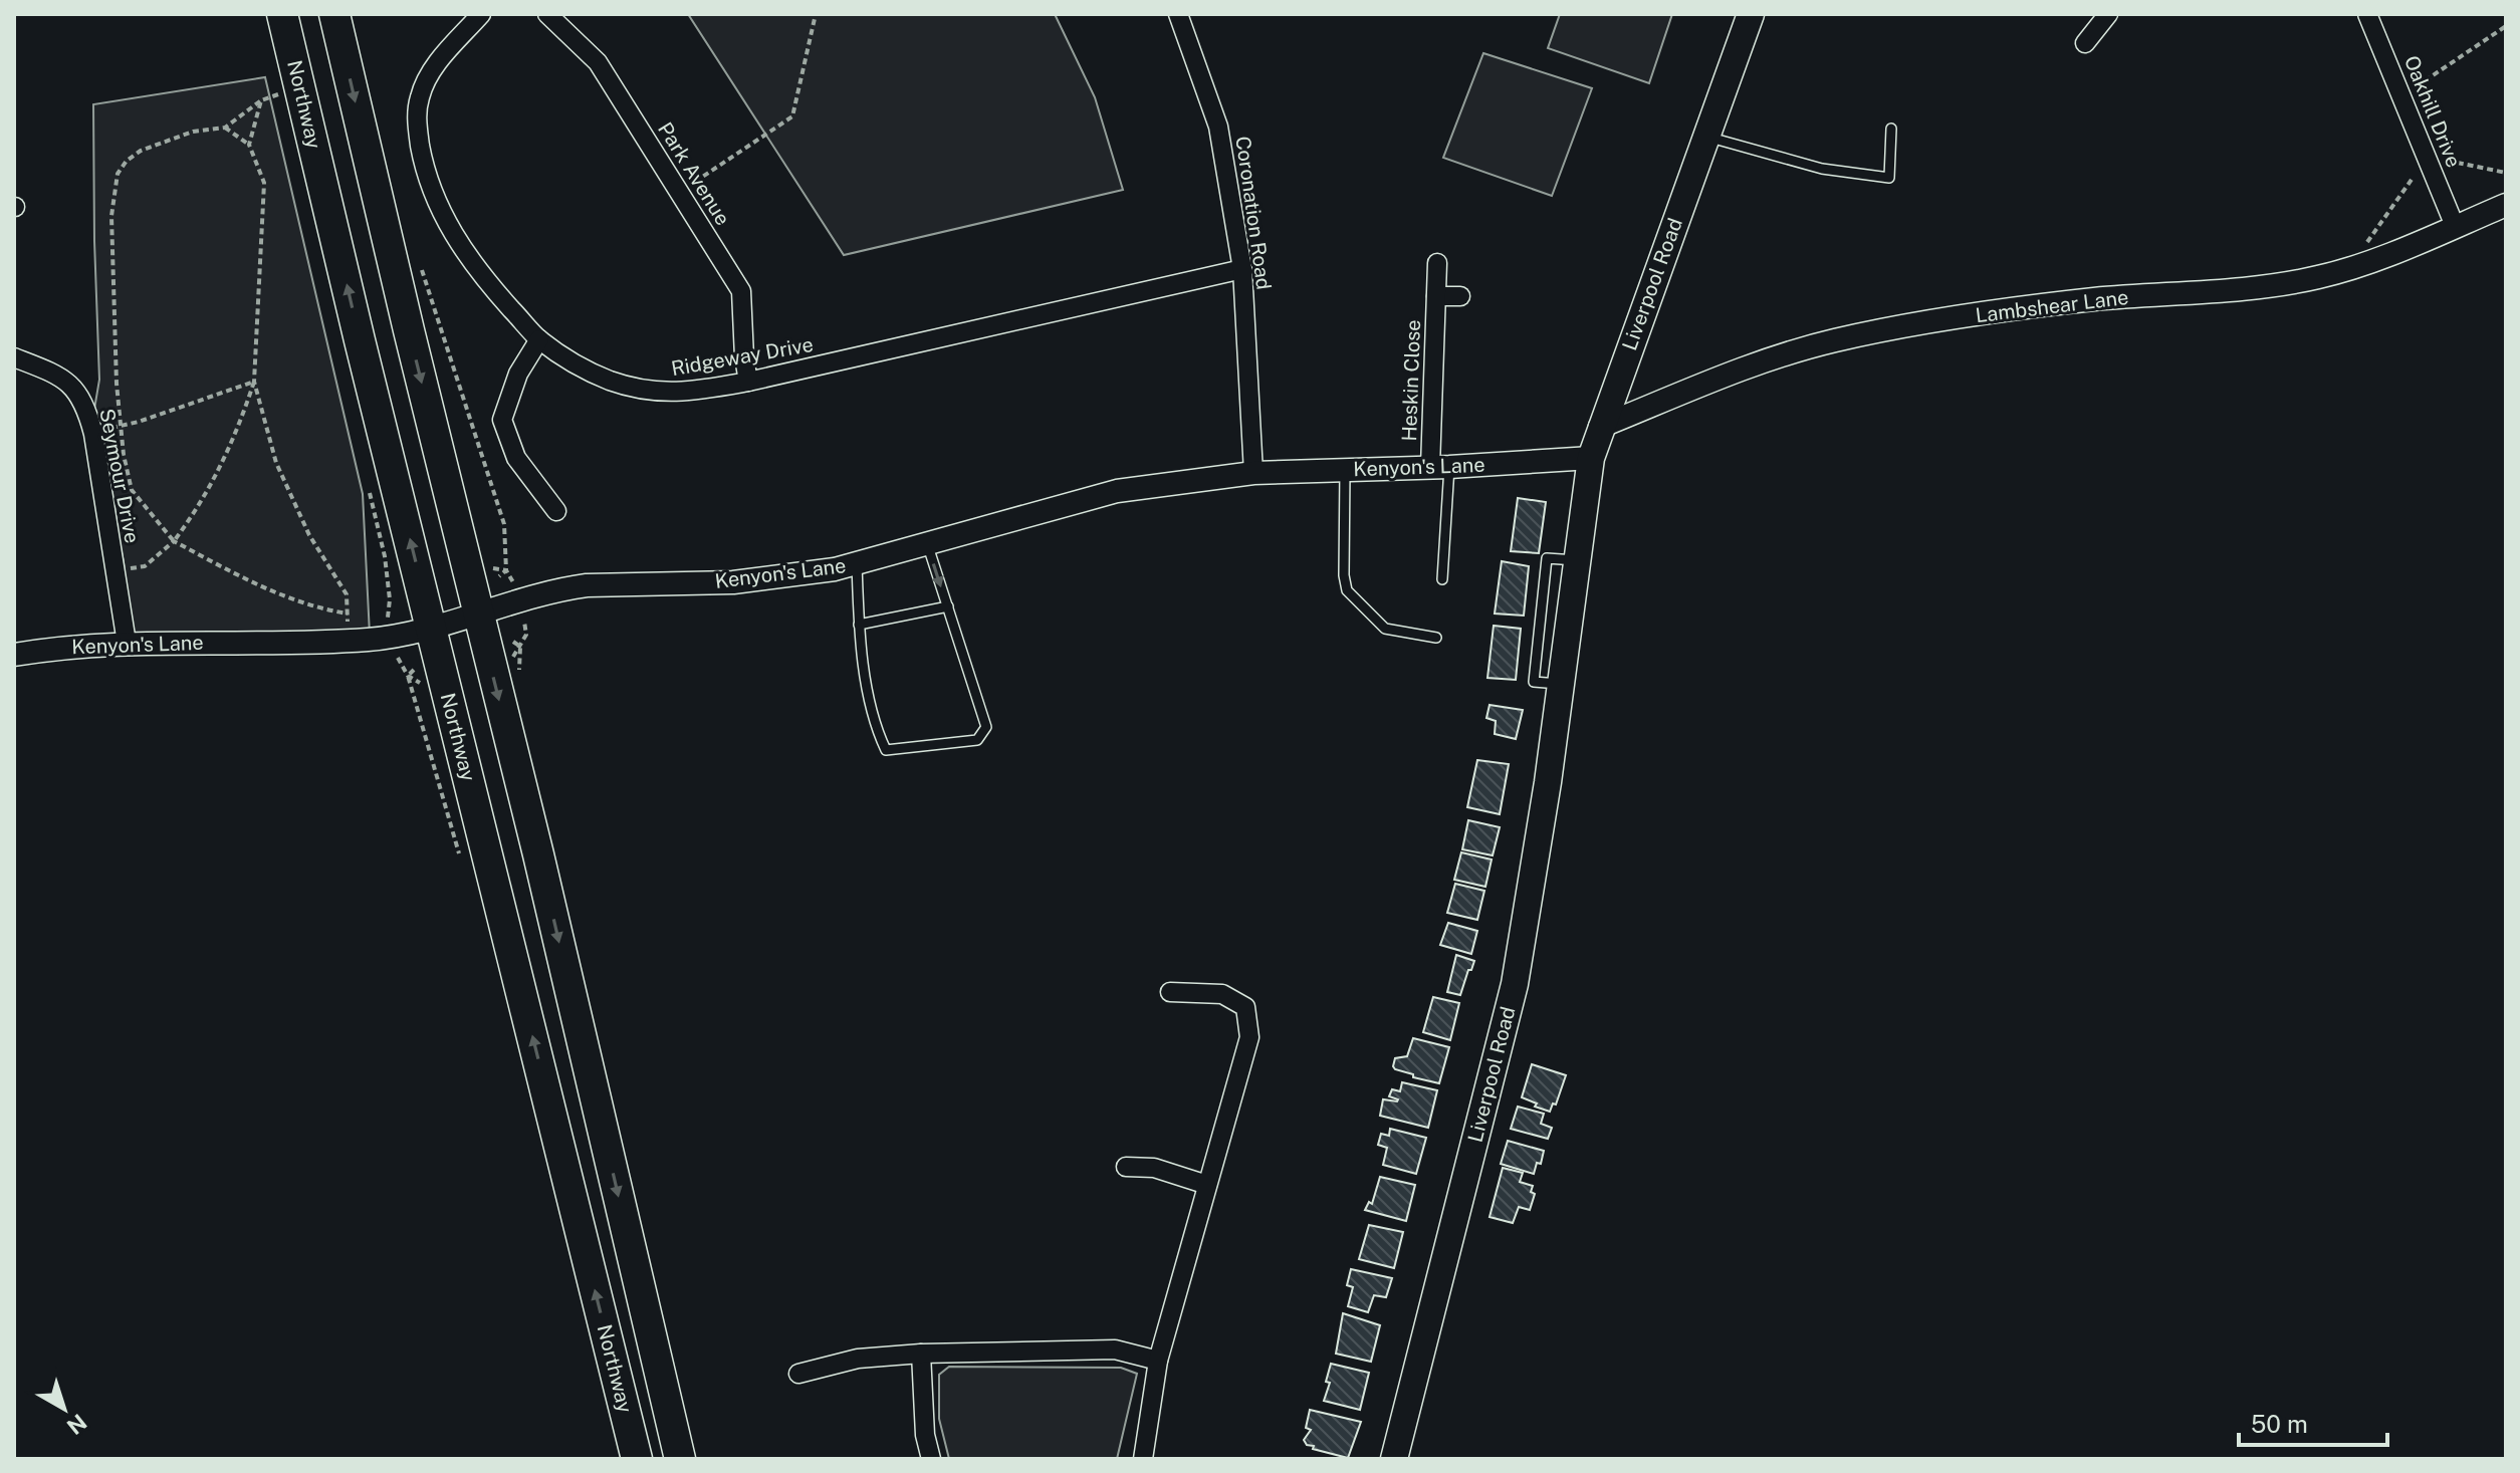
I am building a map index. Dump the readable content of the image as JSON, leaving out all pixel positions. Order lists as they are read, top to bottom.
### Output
{
  "streets": {
    "highway": ["Northway"],
    "main road": ["Liverpool Road"],
    "street": [
      "Oakhill Drive",
      "Park Avenue",
      "Coronation Road",
      "Lambshear Lane",
      "Ridgeway Drive",
      "Heskin Close",
      "Kenyon's Lane",
      "Seymour Drive"
    ]
  },
  "crossings": [
    ["Northway", "Kenyon's Lane"],
    ["Oakhill Drive", "Lambshear Lane"],
    ["Park Avenue", "Ridgeway Drive"],
    ["Coronation Road", "Ridgeway Drive"],
    ["Coronation Road", "Kenyon's Lane"],
    ["Liverpool Road", "Lambshear Lane"],
    ["Liverpool Road", "Kenyon's Lane"],
    ["Heskin Close", "Kenyon's Lane"],
    ["Kenyon's Lane", "Seymour Drive"]
  ],
  "scale_bar": "50 m",
  "north": "bottom right"
}
